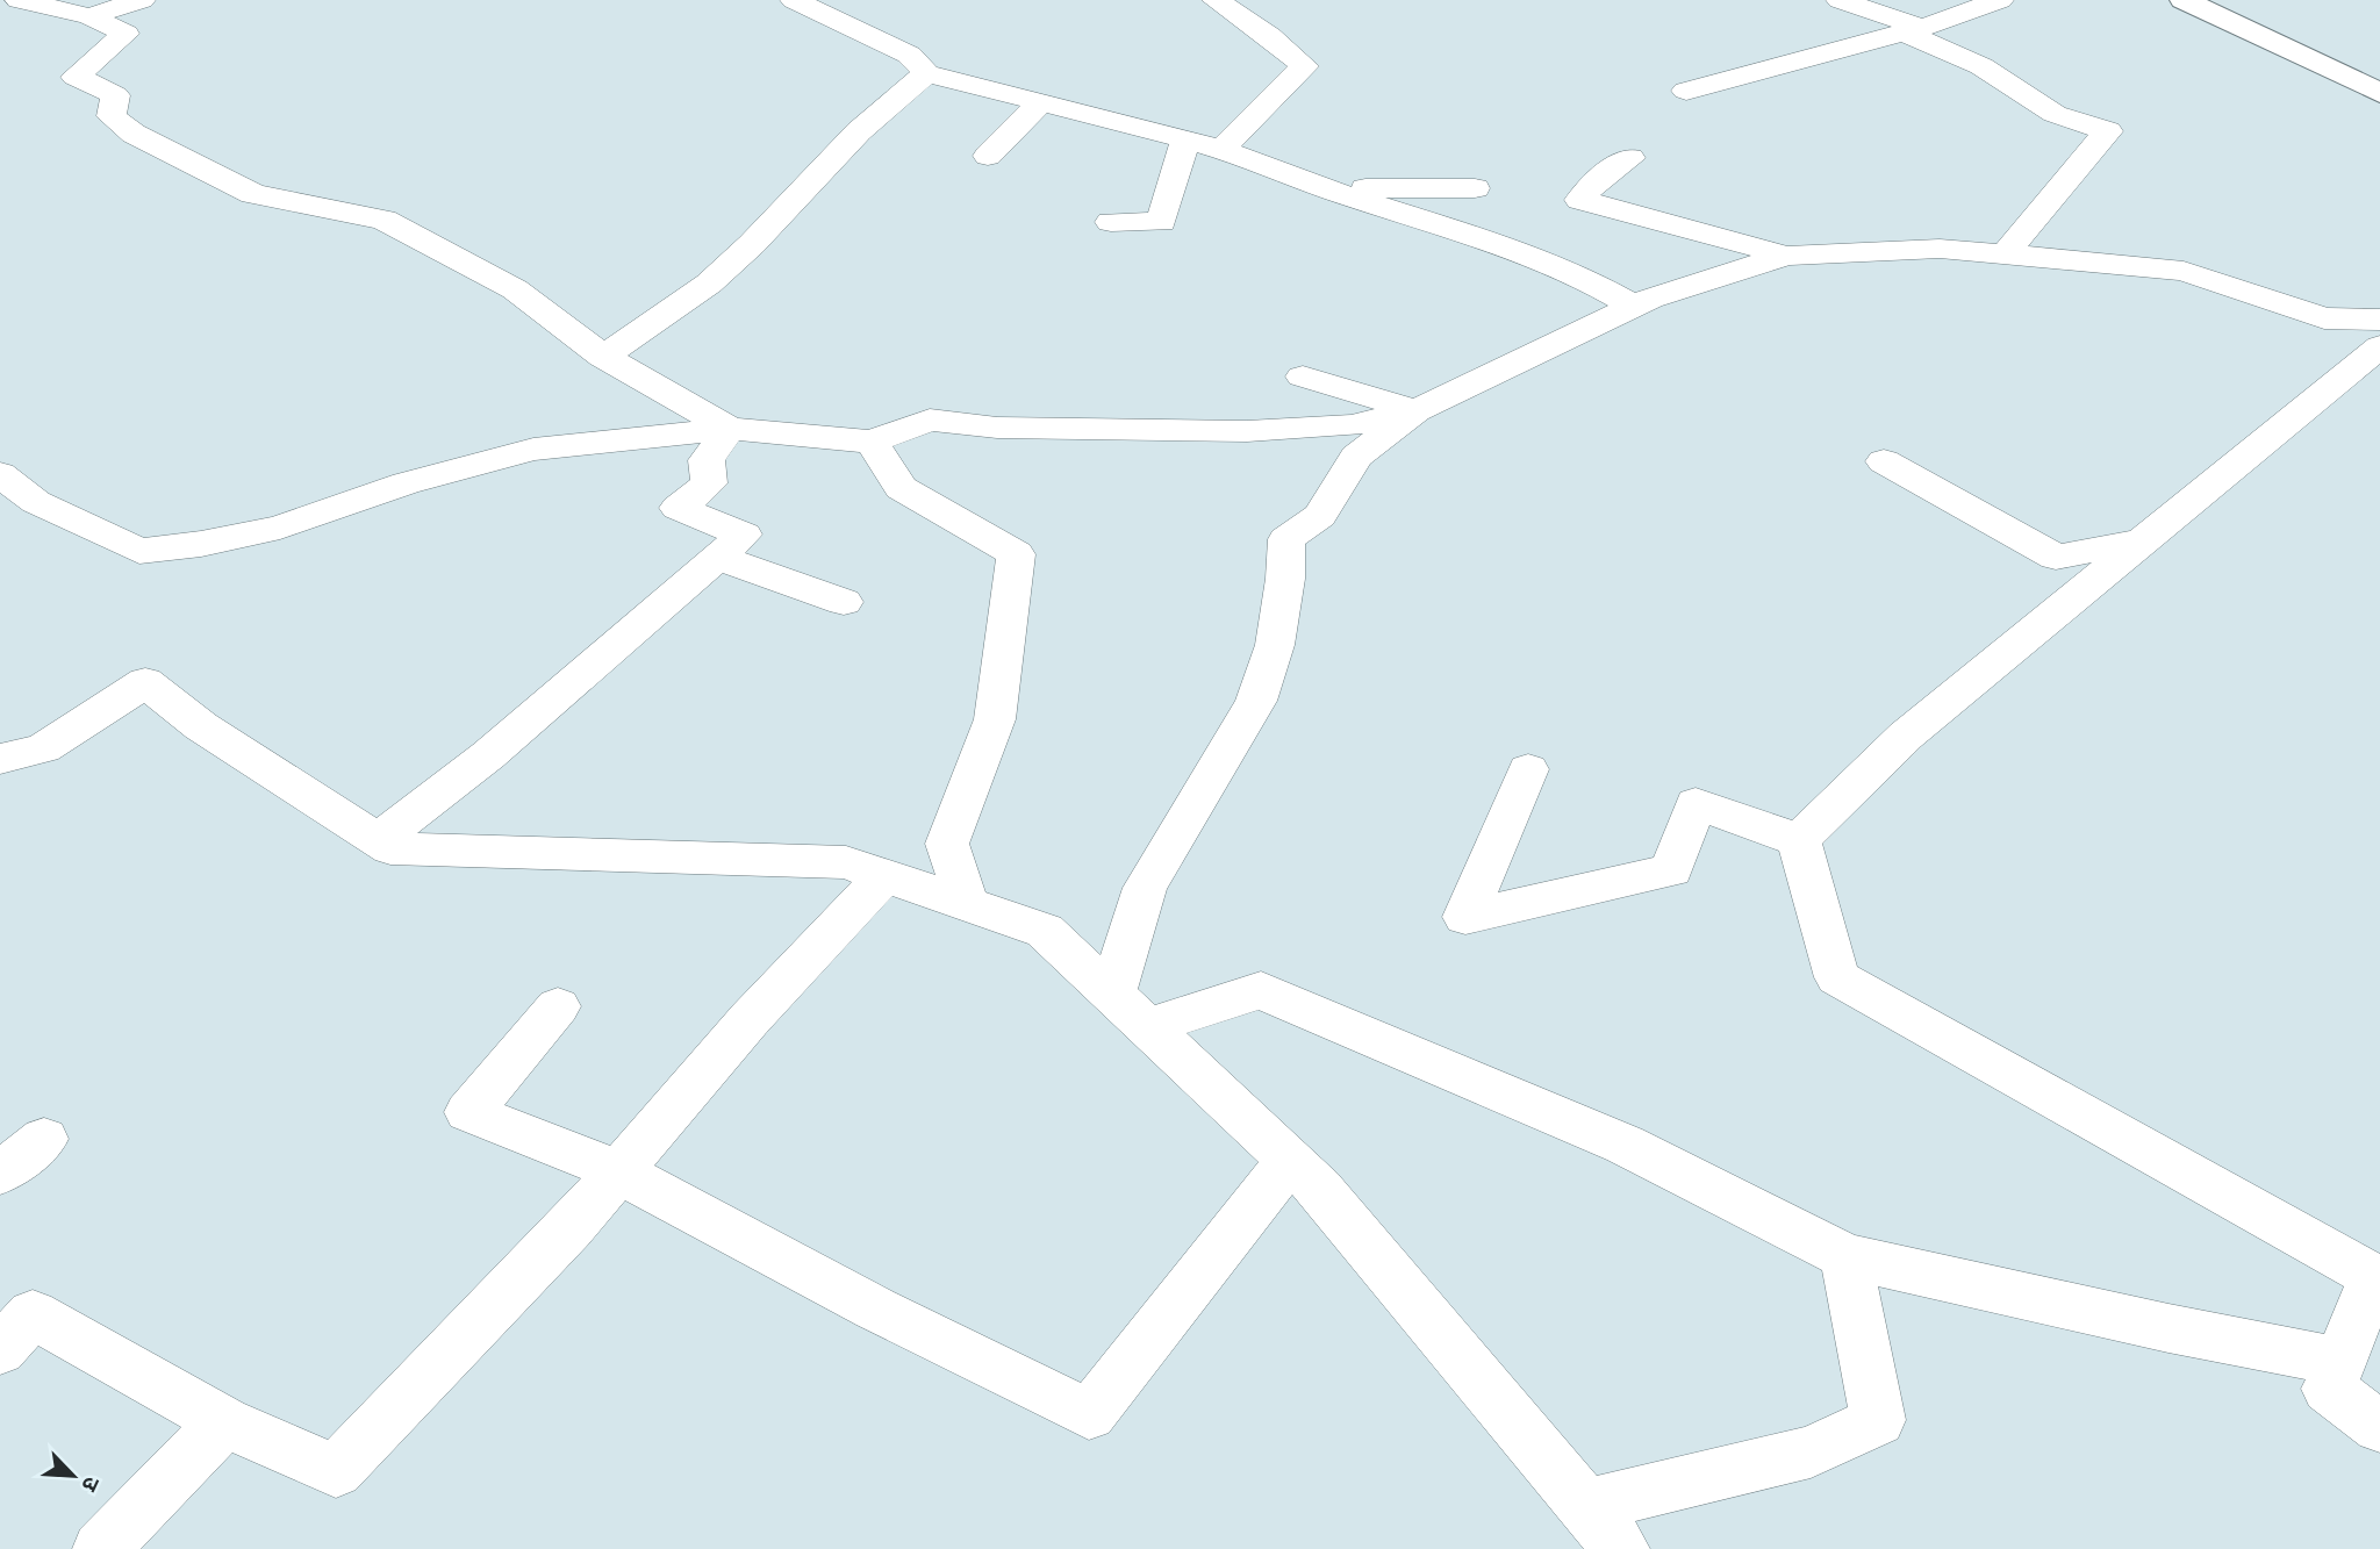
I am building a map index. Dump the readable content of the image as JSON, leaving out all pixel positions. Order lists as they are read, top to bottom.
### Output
{
  "north": "bottom right"
}
